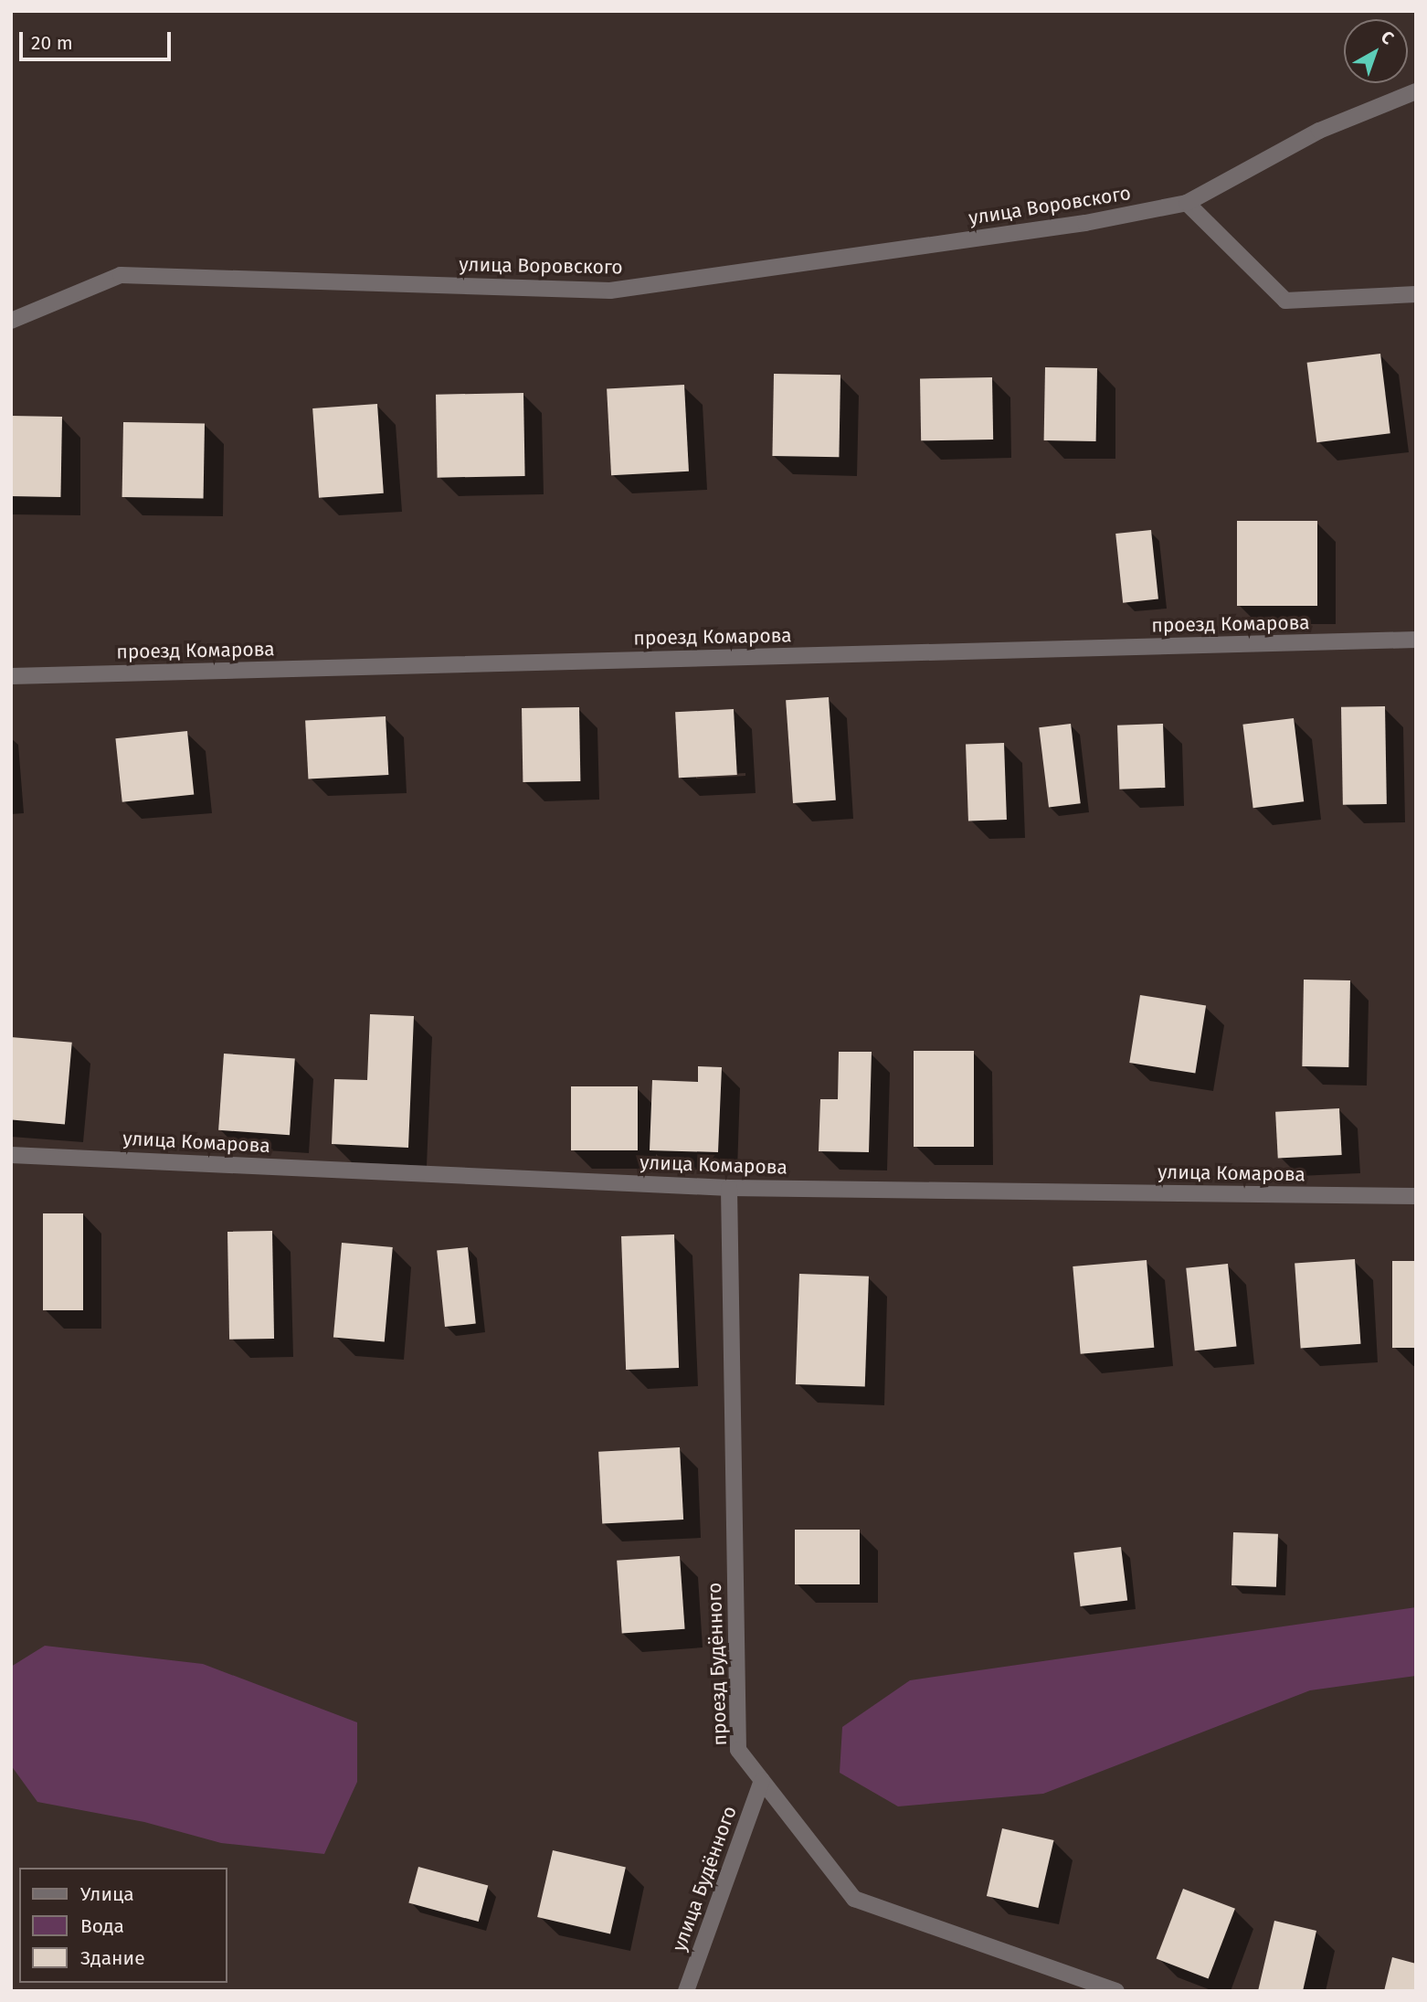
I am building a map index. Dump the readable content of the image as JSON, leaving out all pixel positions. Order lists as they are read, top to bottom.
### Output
{
  "streets": {
    "street": [
      "улица Воровского",
      "проезд Комарова",
      "улица Комарова",
      "проезд Будённого",
      "улица Будённого"
    ]
  },
  "crossings": [
    ["улица Комарова", "проезд Будённого"],
    ["проезд Будённого", "улица Будённого"]
  ],
  "legend": ["Улица", "Вода", "Здание"],
  "scale_bar": "20 m",
  "north": "top right"
}
